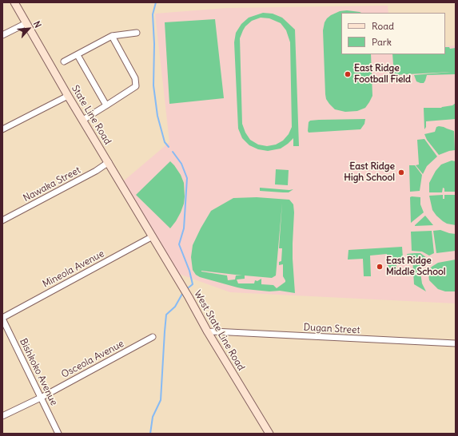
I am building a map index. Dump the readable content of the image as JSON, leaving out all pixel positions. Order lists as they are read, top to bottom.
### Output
{
  "streets": {
    "street": [
      "State Line Road",
      "Nawaka Street",
      "Mineola Avenue",
      "Dugan Street",
      "West State Line Road",
      "Osceola Avenue",
      "Bishkoko Avenue"
    ]
  },
  "crossings": [
    ["State Line Road", "Nawaka Street"],
    ["State Line Road", "Mineola Avenue"],
    ["State Line Road", "West State Line Road"],
    ["Mineola Avenue", "West State Line Road"],
    ["Mineola Avenue", "Bishkoko Avenue"],
    ["Dugan Street", "West State Line Road"],
    ["Osceola Avenue", "Bishkoko Avenue"]
  ],
  "places": ["East Ridge Football Field", "East Ridge High School", "East Ridge Middle School"],
  "legend": ["Road", "Park"],
  "north": "top right"
}
